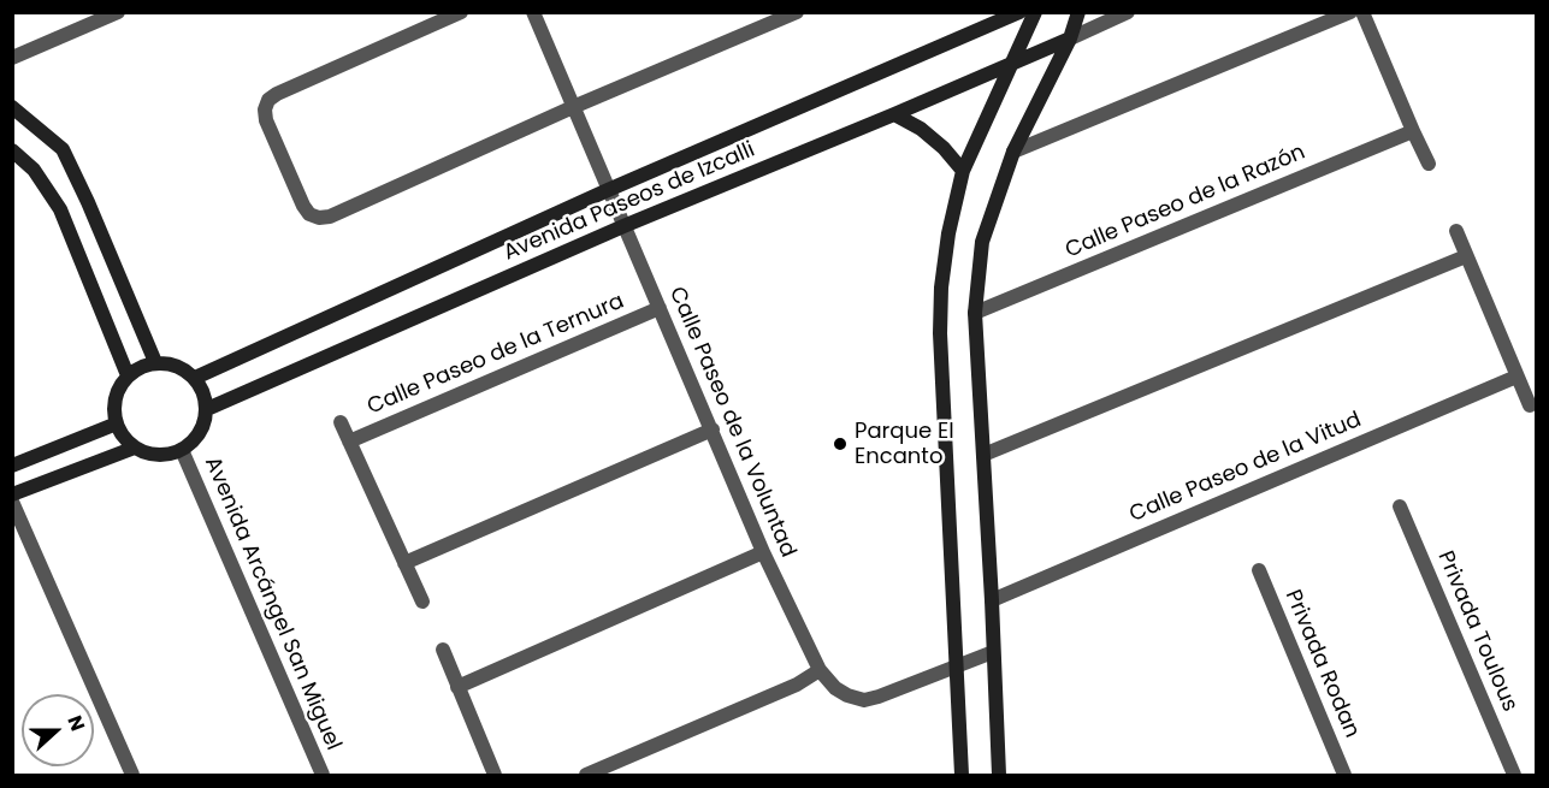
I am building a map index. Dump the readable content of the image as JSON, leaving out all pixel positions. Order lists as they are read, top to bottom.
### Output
{
  "streets": {
    "street": [
      "Avenida Paseos de Izcalli",
      "Calle Paseo de la Razón",
      "Calle Paseo de la Ternura",
      "Calle Paseo de la Voluntad",
      "Calle Paseo de la Vitud",
      "Avenida Arcángel San Miguel",
      "Privada Toulous",
      "Privada Rodan"
    ]
  },
  "crossings": [
    ["Avenida Paseos de Izcalli", "Calle Paseo de la Voluntad"],
    ["Avenida Paseos de Izcalli", "Avenida Arcángel San Miguel"],
    ["Calle Paseo de la Ternura", "Calle Paseo de la Voluntad"]
  ],
  "places": ["Parque El Encanto"],
  "north": "right"
}
